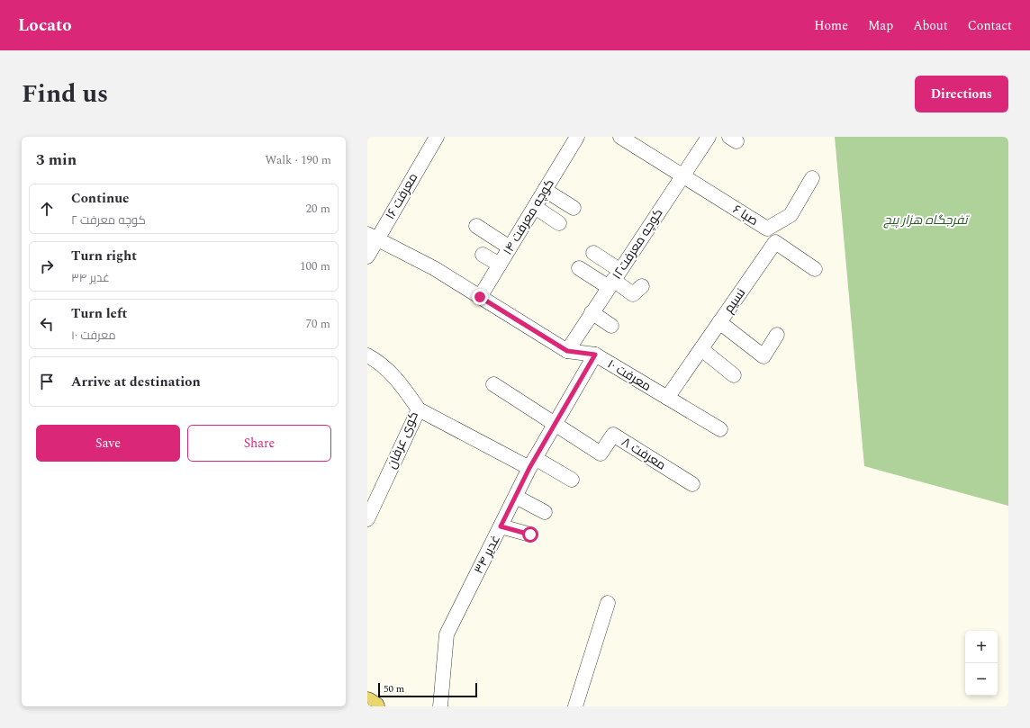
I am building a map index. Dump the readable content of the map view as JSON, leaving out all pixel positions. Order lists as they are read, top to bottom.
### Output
{
  "streets": {
    "street": [
      "معرفت ۱۶",
      "۶ صبا",
      "کوچه معرفت ۱۴",
      "کوچه معرفت۱۲",
      "نسیم",
      "معرفت ۱۰",
      "کوی عرفان",
      "معرفت ۸",
      "۳۴ غدیر"
    ]
  },
  "crossings": [
    ["معرفت ۱۶", "معرفت ۱۰"],
    ["۶ صبا", "کوچه معرفت۱۲"],
    ["کوچه معرفت ۱۴", "معرفت ۱۰"],
    ["کوچه معرفت۱۲", "معرفت ۱۰"],
    ["نسیم", "معرفت ۱۰"],
    ["معرفت ۱۰", "۳۴ غدیر"],
    ["معرفت ۸", "۳۴ غدیر"]
  ],
  "parks": ["تفرجگاه هزار پیچ"],
  "scale_bar": "50 m",
  "page": {
    "header": "Locato",
    "nav": [
      "Home",
      "Map",
      "About",
      "Contact"
    ],
    "title": "Find us",
    "buttons": [
      "Directions",
      ["Save", "Share"]
    ],
    "heading": ["3 min", "Walk · 190 m"],
    "list": [
      ["Continue", "کوچه معرفت ۲", "20 m"],
      ["Turn right", "۳۴ غدیر", "100 m"],
      ["Turn left", "معرفت ۱۰", "70 m"],
      "Arrive at destination"
    ],
    "map_buttons": ["+", "−"],
    "scale": "50 m"
  }
}
